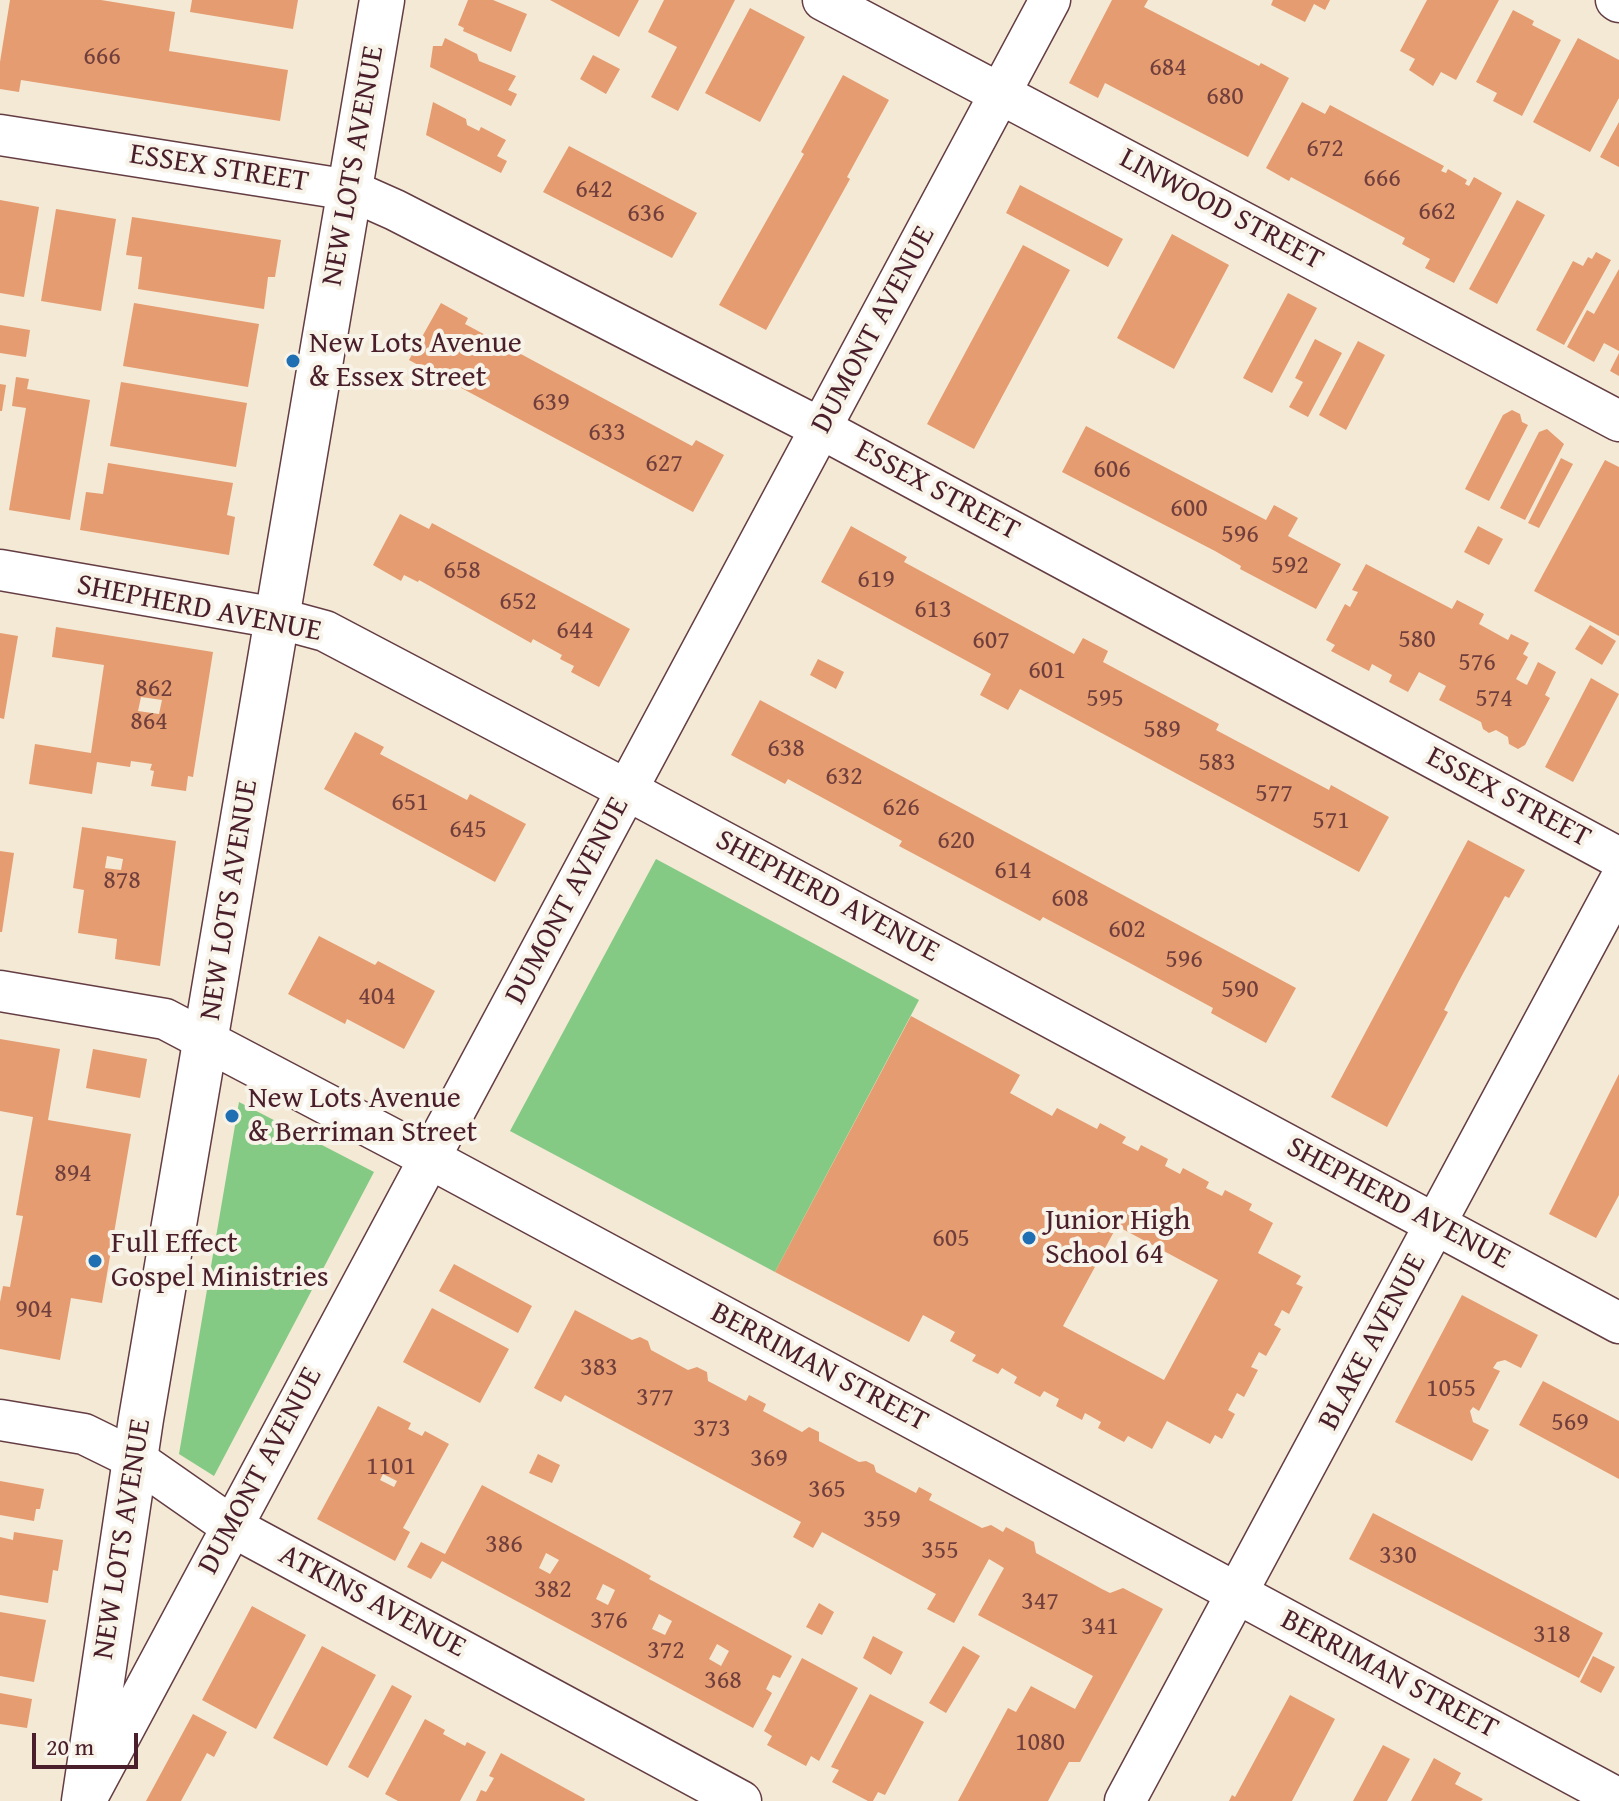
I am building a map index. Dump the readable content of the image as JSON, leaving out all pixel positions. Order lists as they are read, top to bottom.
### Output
{
  "streets": {
    "street": [
      "NEW LOTS AVENUE",
      "ESSEX STREET",
      "LINWOOD STREET",
      "DUMONT AVENUE",
      "SHEPHERD AVENUE",
      "BLAKE AVENUE",
      "BERRIMAN STREET",
      "ATKINS AVENUE"
    ]
  },
  "crossings": [
    ["NEW LOTS AVENUE", "ESSEX STREET"],
    ["NEW LOTS AVENUE", "DUMONT AVENUE"],
    ["NEW LOTS AVENUE", "SHEPHERD AVENUE"],
    ["NEW LOTS AVENUE", "BERRIMAN STREET"],
    ["NEW LOTS AVENUE", "ATKINS AVENUE"],
    ["ESSEX STREET", "DUMONT AVENUE"],
    ["LINWOOD STREET", "DUMONT AVENUE"],
    ["DUMONT AVENUE", "SHEPHERD AVENUE"],
    ["DUMONT AVENUE", "BERRIMAN STREET"],
    ["DUMONT AVENUE", "ATKINS AVENUE"],
    ["SHEPHERD AVENUE", "BLAKE AVENUE"],
    ["BLAKE AVENUE", "BERRIMAN STREET"]
  ],
  "places": [
    "New Lots Avenue & Essex Street",
    "New Lots Avenue & Berriman Street",
    "Junior High School 64",
    "Full Effect Gospel Ministries"
  ],
  "house_numbers": [
    "666",
    "684",
    "680",
    "672",
    "666",
    "642",
    "662",
    "636",
    "639",
    "633",
    "627",
    "606",
    "600",
    "596",
    "592",
    "658",
    "619",
    "652",
    "613",
    "644",
    "580",
    "607",
    "576",
    "601",
    "862",
    "595",
    "574",
    "864",
    "589",
    "638",
    "583",
    "632",
    "577",
    "651",
    "626",
    "571",
    "645",
    "620",
    "614",
    "878",
    "608",
    "602",
    "596",
    "590",
    "404",
    "894",
    "605",
    "904",
    "383",
    "1055",
    "377",
    "569",
    "373",
    "369",
    "1101",
    "365",
    "359",
    "386",
    "355",
    "330",
    "382",
    "347",
    "376",
    "341",
    "318",
    "372",
    "368",
    "1080"
  ],
  "scale_bar": "20 m"
}
